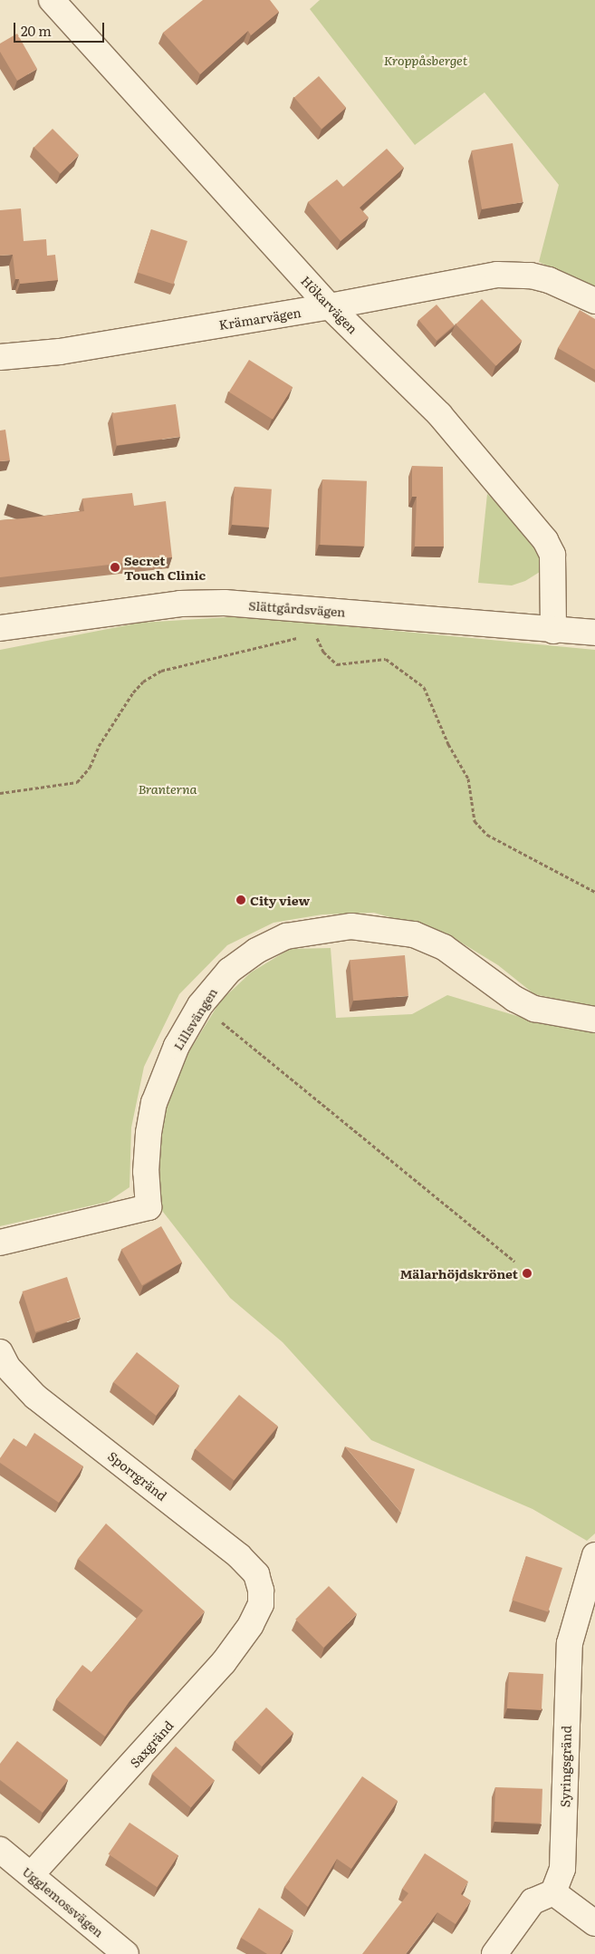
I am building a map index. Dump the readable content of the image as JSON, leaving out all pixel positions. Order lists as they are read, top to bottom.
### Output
{
  "streets": {
    "street": [
      "Hökarvägen",
      "Krämarvägen",
      "Slättgårdsvägen",
      "Lillsvängen",
      "Sporrgränd",
      "Saxgränd",
      "Syringsgränd",
      "Ugglemossvägen"
    ]
  },
  "crossings": [
    ["Hökarvägen", "Krämarvägen"],
    ["Hökarvägen", "Slättgårdsvägen"],
    ["Sporrgränd", "Saxgränd"],
    ["Saxgränd", "Ugglemossvägen"]
  ],
  "parks": ["Kroppåsberget", "Branterna"],
  "places": ["Secret Touch Clinic", "City view", "Mälarhöjdskrönet"],
  "scale_bar": "20 m"
}
